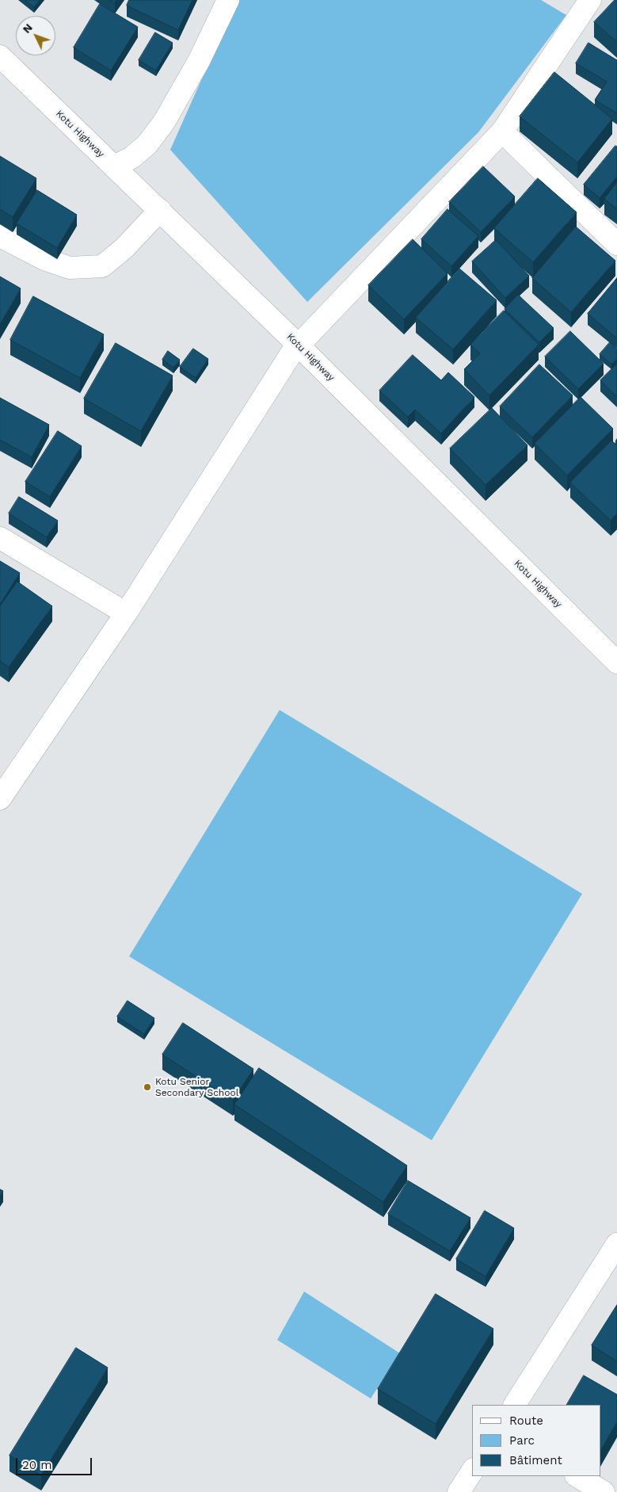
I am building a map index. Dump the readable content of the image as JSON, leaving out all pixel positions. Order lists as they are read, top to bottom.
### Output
{
  "streets": {
    "street": ["Kotu Highway"]
  },
  "places": ["Kotu Senior Secondary School"],
  "legend": ["Route", "Parc", "Bâtiment"],
  "scale_bar": "20 m",
  "north": "top left"
}
